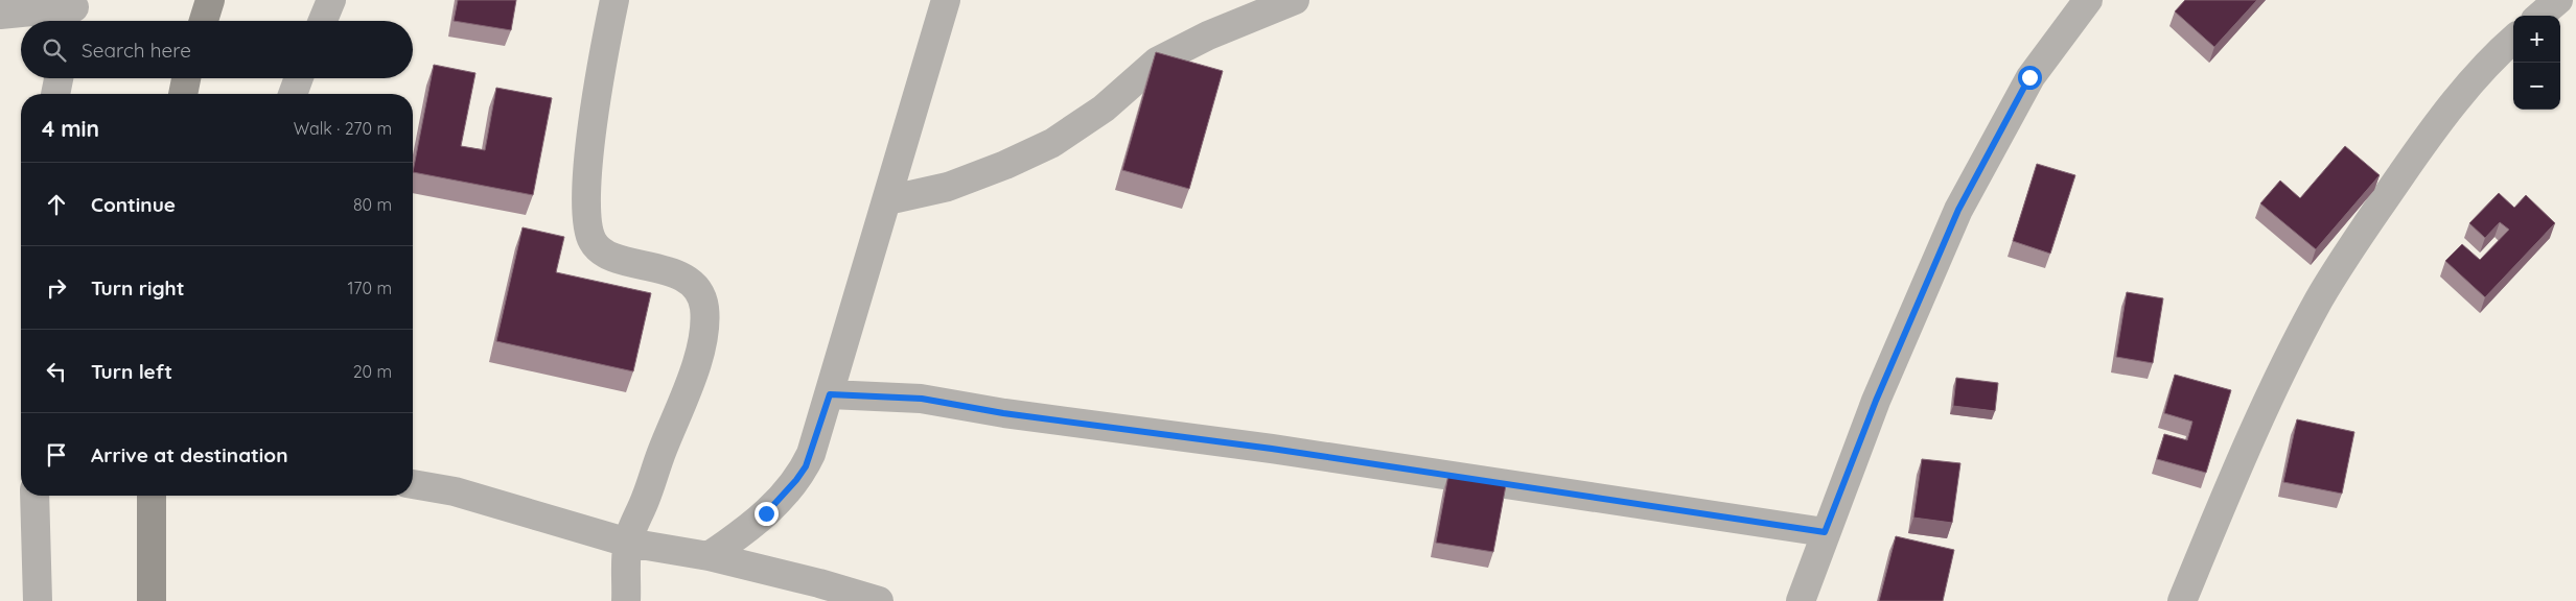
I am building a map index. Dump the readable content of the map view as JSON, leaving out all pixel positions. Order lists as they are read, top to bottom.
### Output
{
  "page": {
    "map_buttons": ["+", "−"],
    "search": "Search here",
    "heading": ["4 min", "Walk · 270 m"],
    "list": [
      ["Continue", "80 m"],
      ["Turn right", "170 m"],
      ["Turn left", "20 m"],
      "Arrive at destination"
    ]
  }
}
